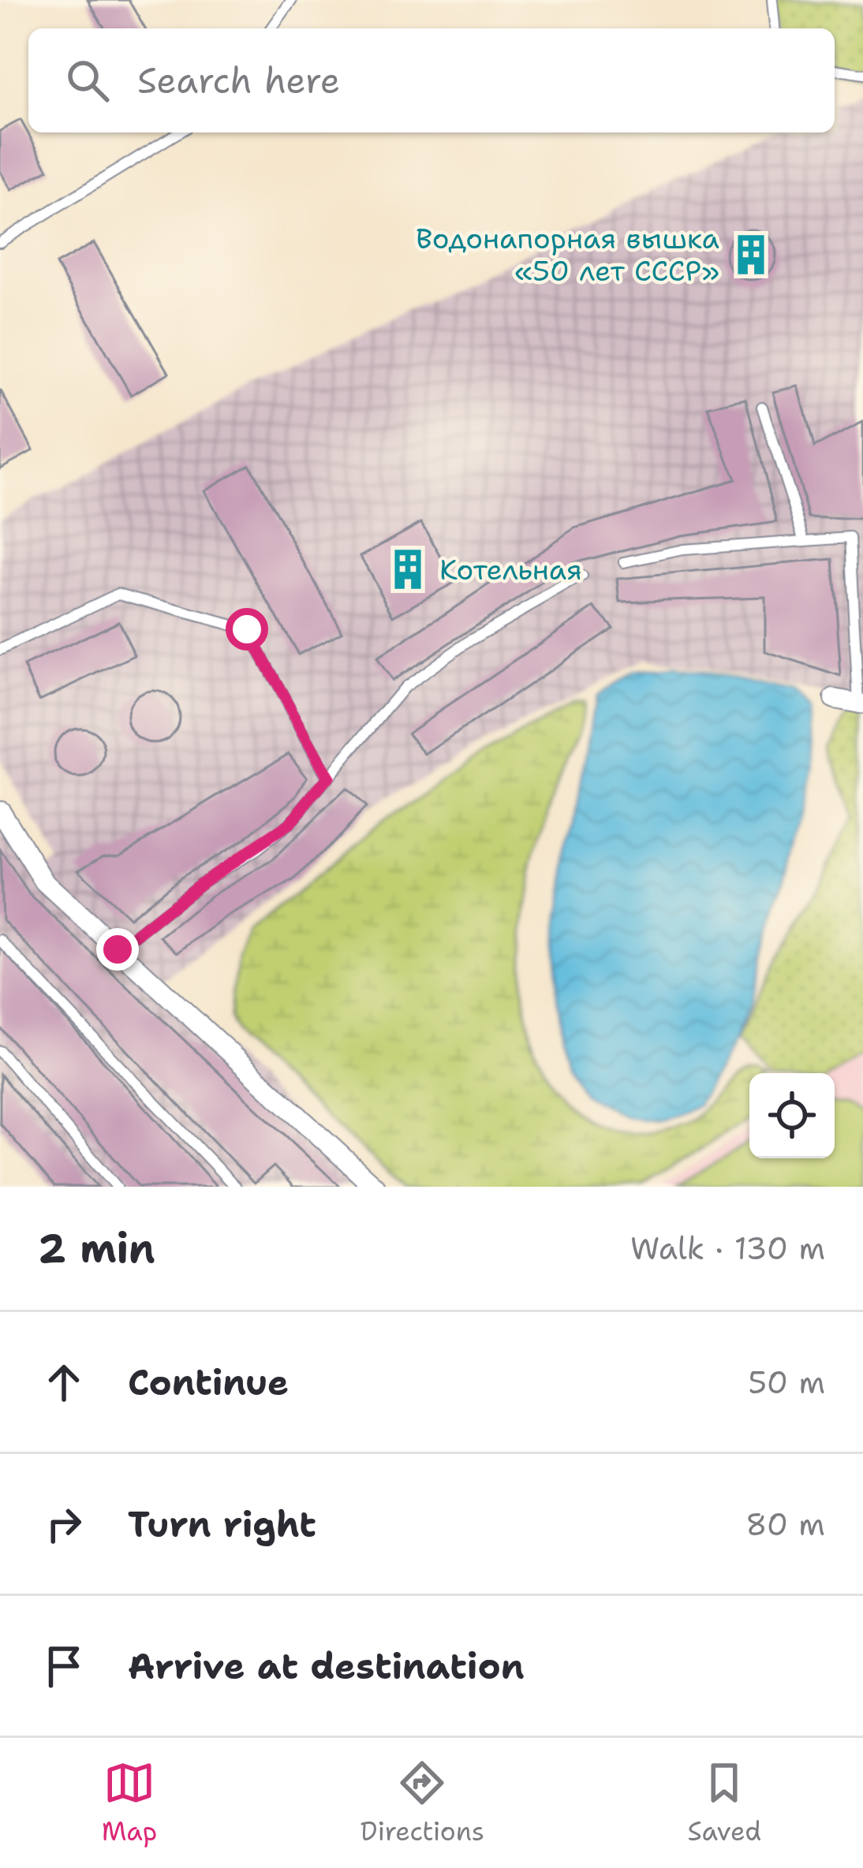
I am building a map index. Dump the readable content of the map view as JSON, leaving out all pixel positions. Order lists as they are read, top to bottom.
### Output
{
  "places": {
    "building": ["Водонапорная вышка «50 лет СССР»", "Котельная"]
  },
  "page": {
    "search": "Search here",
    "heading": ["2 min", "Walk · 130 m"],
    "list": [
      ["Continue", "50 m"],
      ["Turn right", "80 m"],
      "Arrive at destination"
    ],
    "nav": ["Map", "Directions", "Saved"]
  }
}
